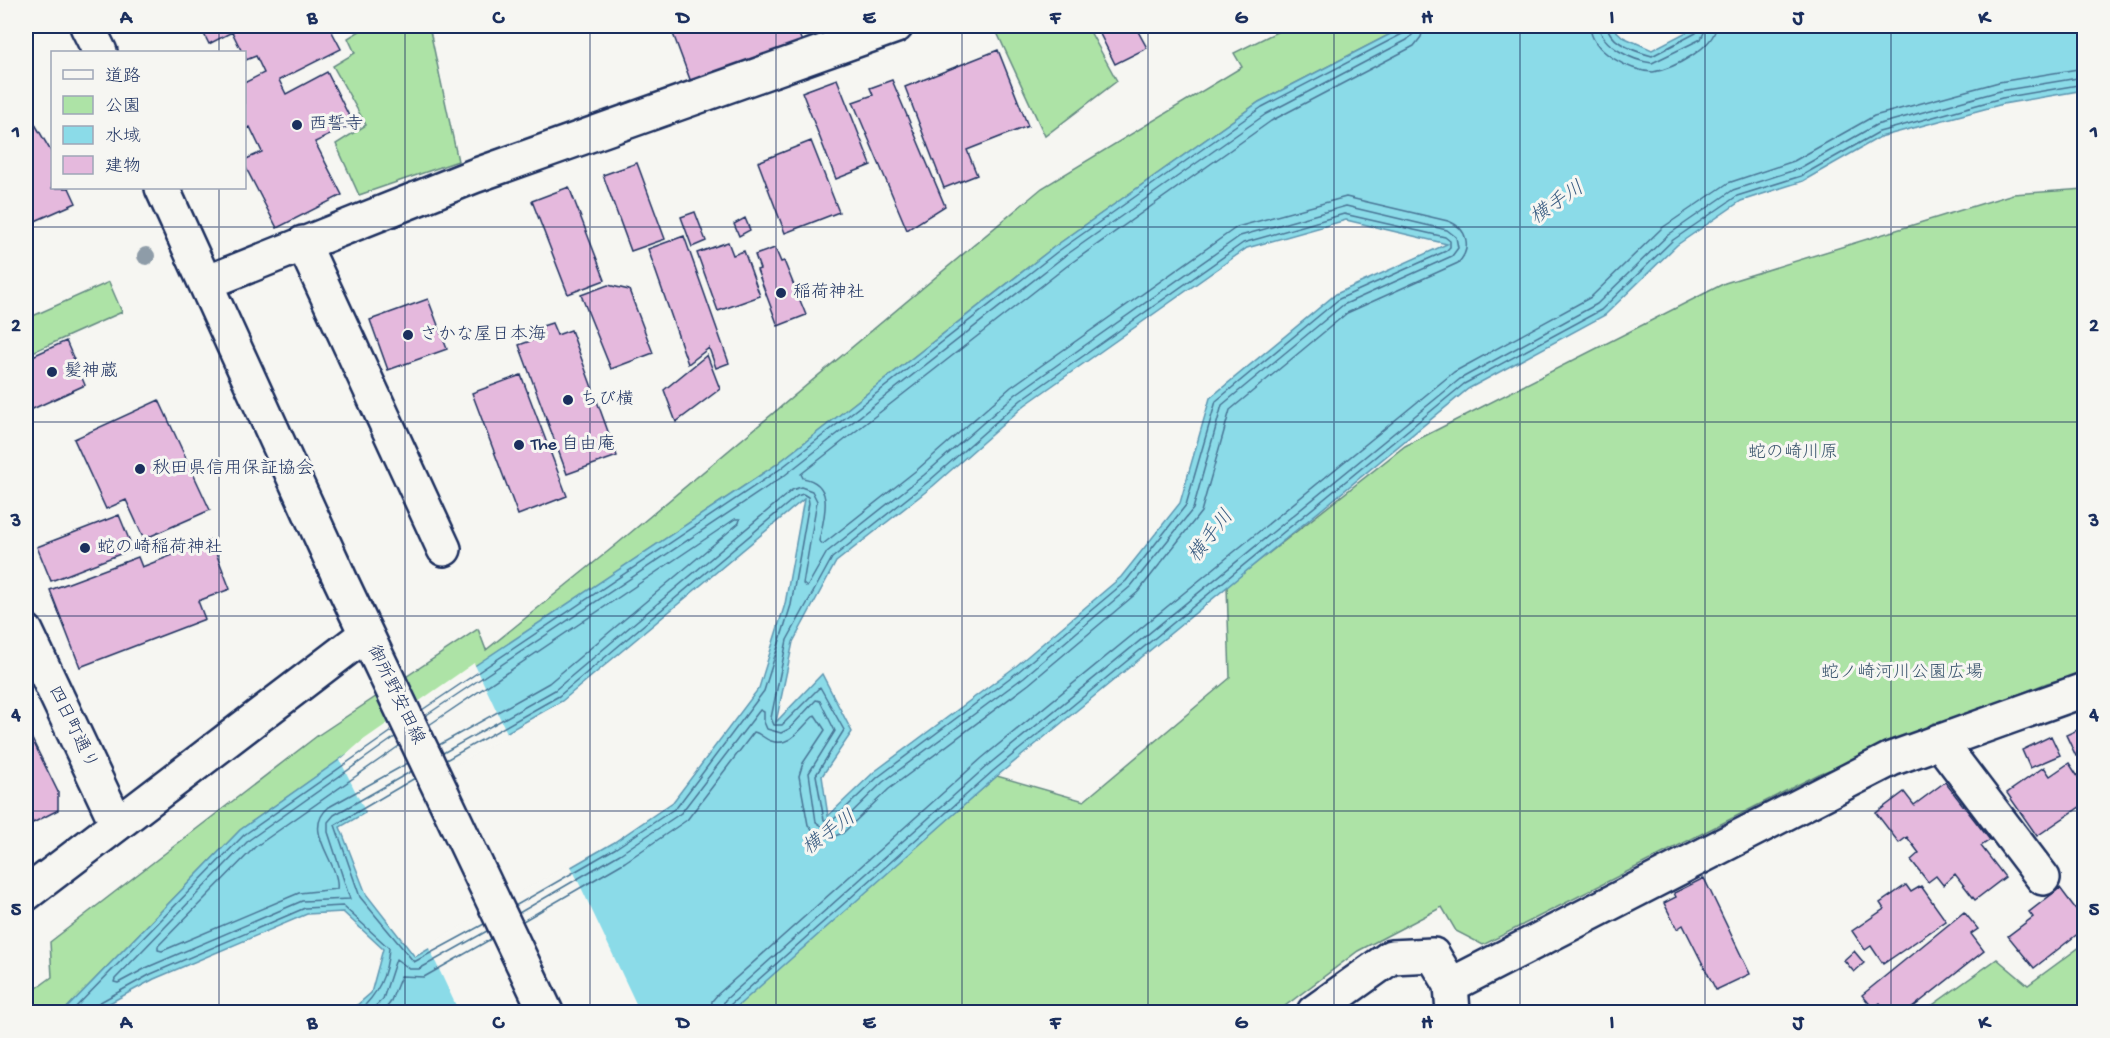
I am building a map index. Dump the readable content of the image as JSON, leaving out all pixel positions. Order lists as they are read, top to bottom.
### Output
{
  "streets": {
    "street": ["御所野安田線", "四日町通り"]
  },
  "crossings": [
    ["御所野安田線", "四日町通り"]
  ],
  "water": ["横手川"],
  "parks": ["蛇の崎川原", "蛇ノ崎河川公園広場"],
  "places": [
    "西誓寺",
    "稲荷神社",
    "さかな屋日本海",
    "髪神蔵",
    "ちび横",
    "The 自由庵",
    "秋田県信用保証協会",
    "蛇の崎稲荷神社"
  ],
  "legend": [
    "道路",
    "公園",
    "水域",
    "建物"
  ],
  "grid": {
    "columns": [
      "A",
      "B",
      "C",
      "D",
      "E",
      "F",
      "G",
      "H",
      "I",
      "J",
      "K"
    ],
    "rows": [
      "1",
      "2",
      "3",
      "4",
      "5"
    ]
  }
}
